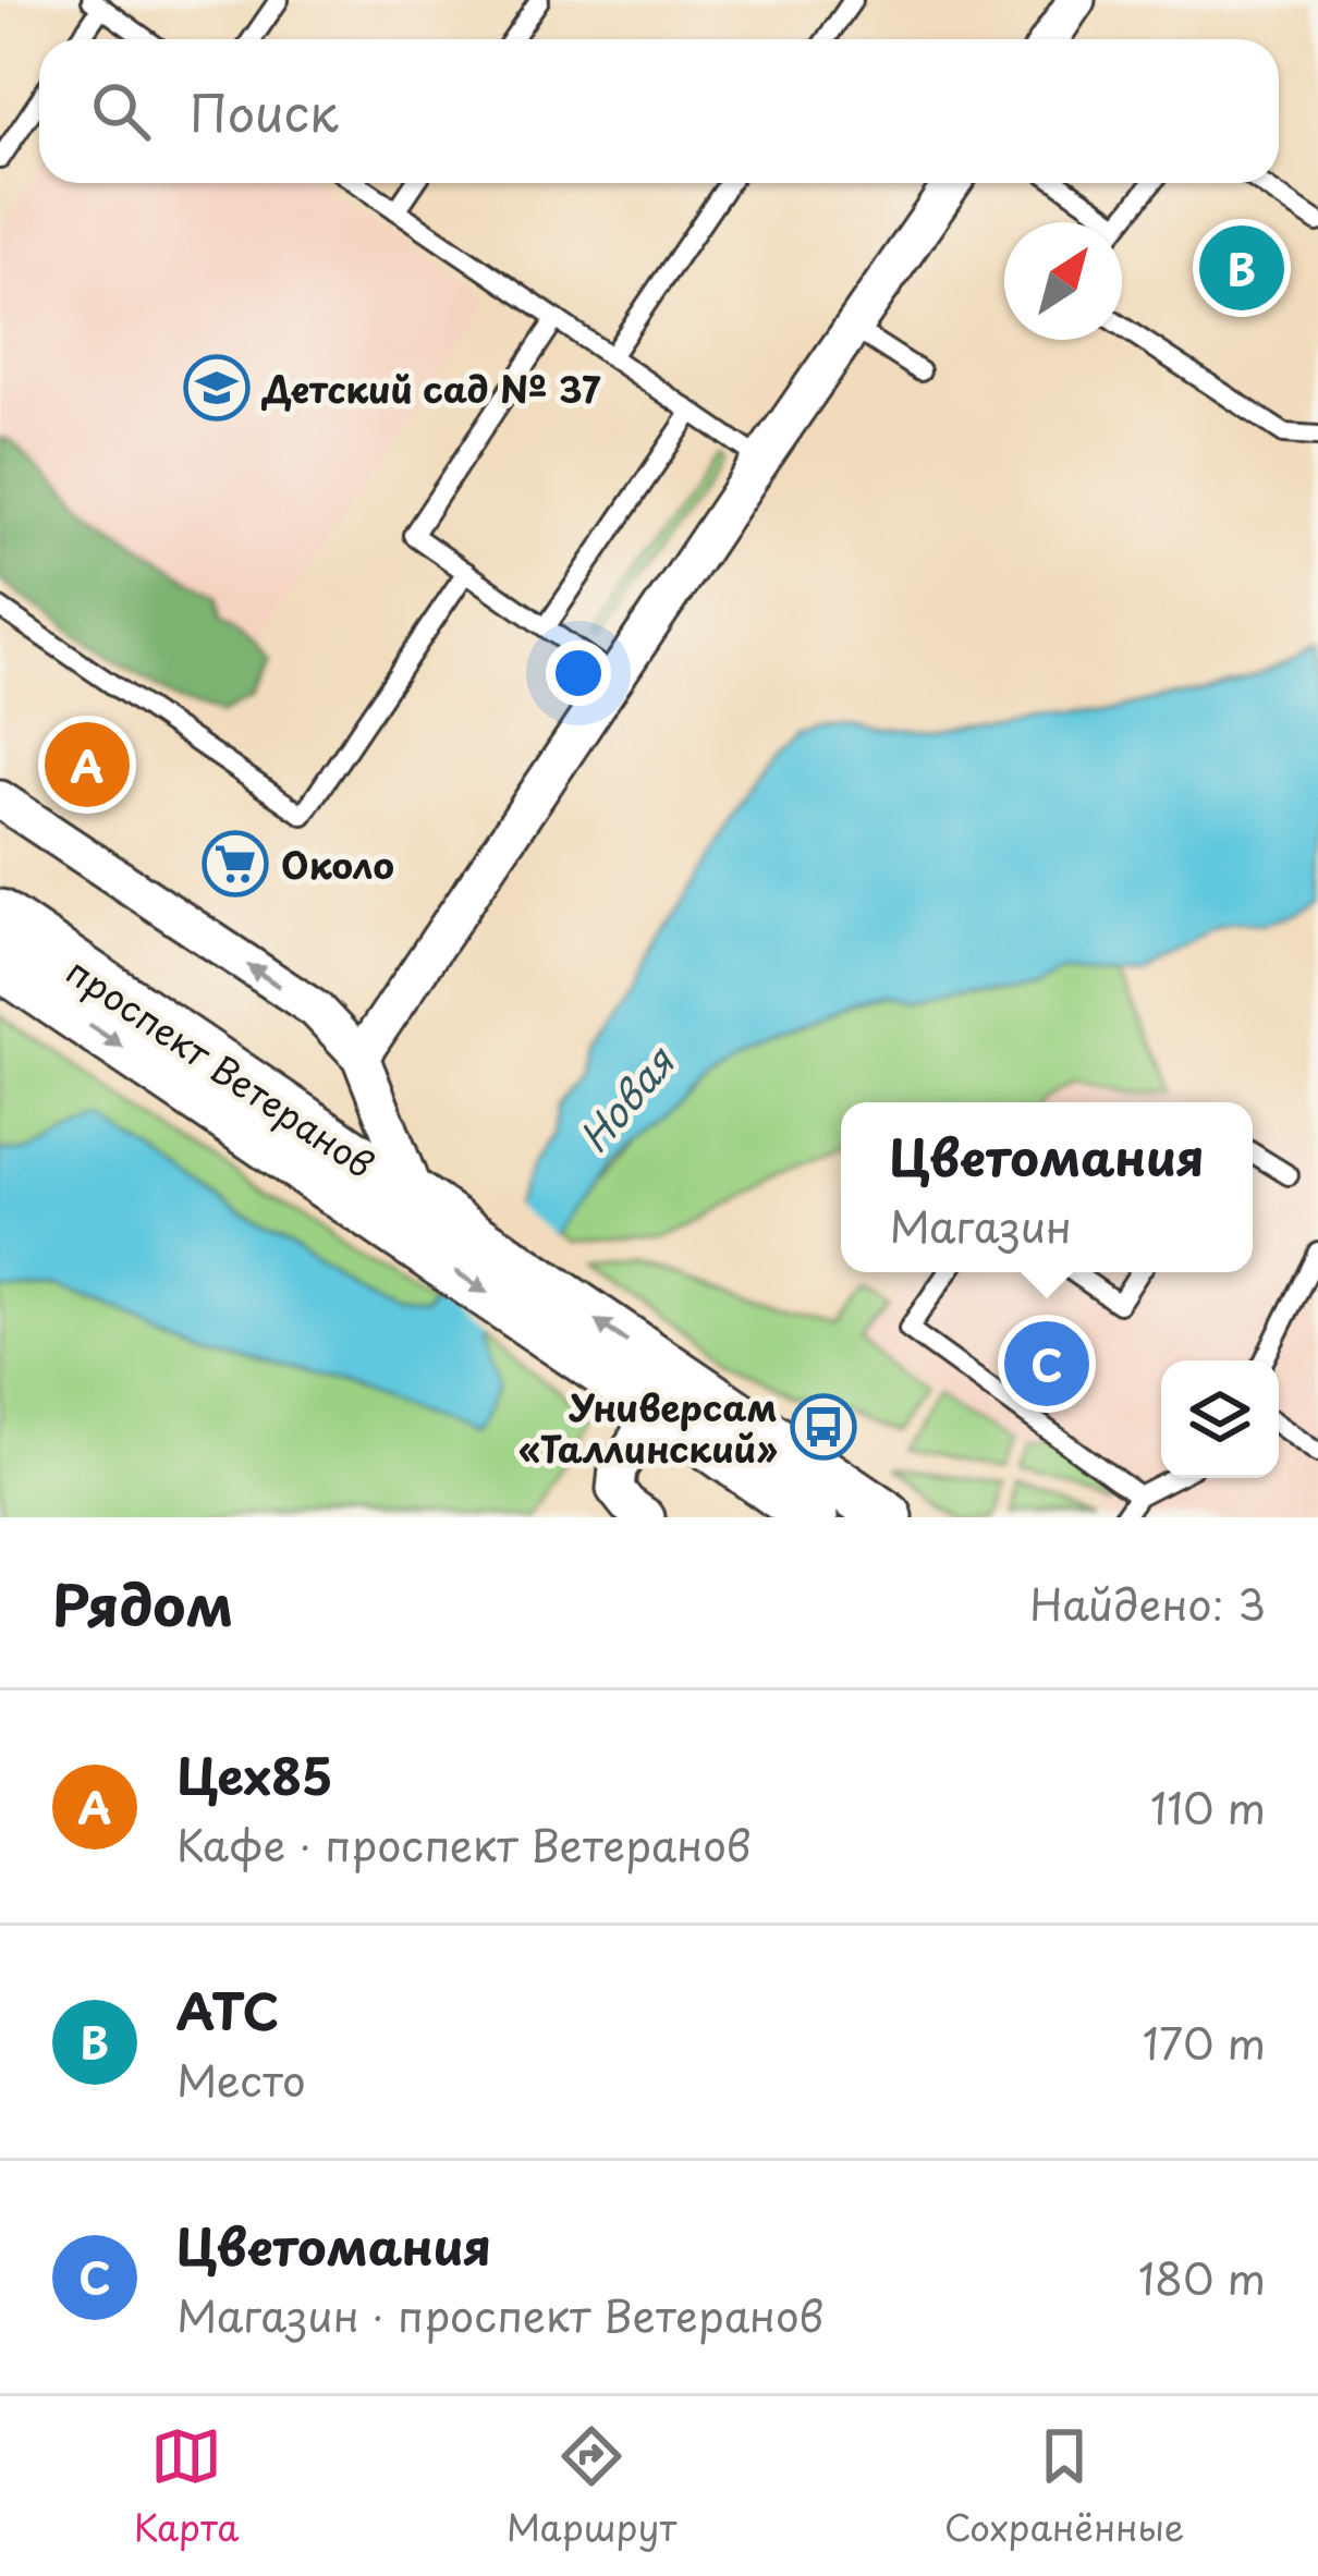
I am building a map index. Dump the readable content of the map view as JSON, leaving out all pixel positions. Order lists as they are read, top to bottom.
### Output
{
  "streets": {
    "main road": ["проспект Ветеранов"]
  },
  "water": ["Новая"],
  "places": {
    "school or university": ["Детский сад № 37"],
    "supermarket": ["Около"],
    "bus stop": ["Универсам «Таллинский»"]
  },
  "north": "top right",
  "page": {
    "search": "Поиск",
    "pins": ["B", "A", "C"],
    "popup": ["Цветомания", "Магазин"],
    "heading": ["Рядом", "Найдено: 3"],
    "list": [
      {
        "mark": "A",
        "name": "Цех85",
        "note": "Кафе · проспект Ветеранов",
        "value": "110 m"
      },
      {
        "mark": "B",
        "name": "АТС",
        "note": "Место",
        "value": "170 m"
      },
      {
        "mark": "C",
        "name": "Цветомания",
        "note": "Магазин · проспект Ветеранов",
        "value": "180 m"
      }
    ],
    "nav": ["Карта", "Маршрут", "Сохранённые"]
  }
}
